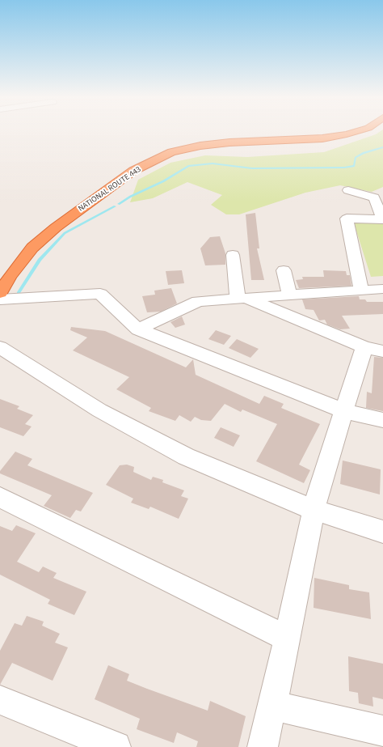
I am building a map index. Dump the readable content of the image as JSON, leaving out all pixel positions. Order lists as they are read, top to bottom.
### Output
{
  "streets": {
    "highway": ["NATIONAL ROUTE 443"]
  }
}
